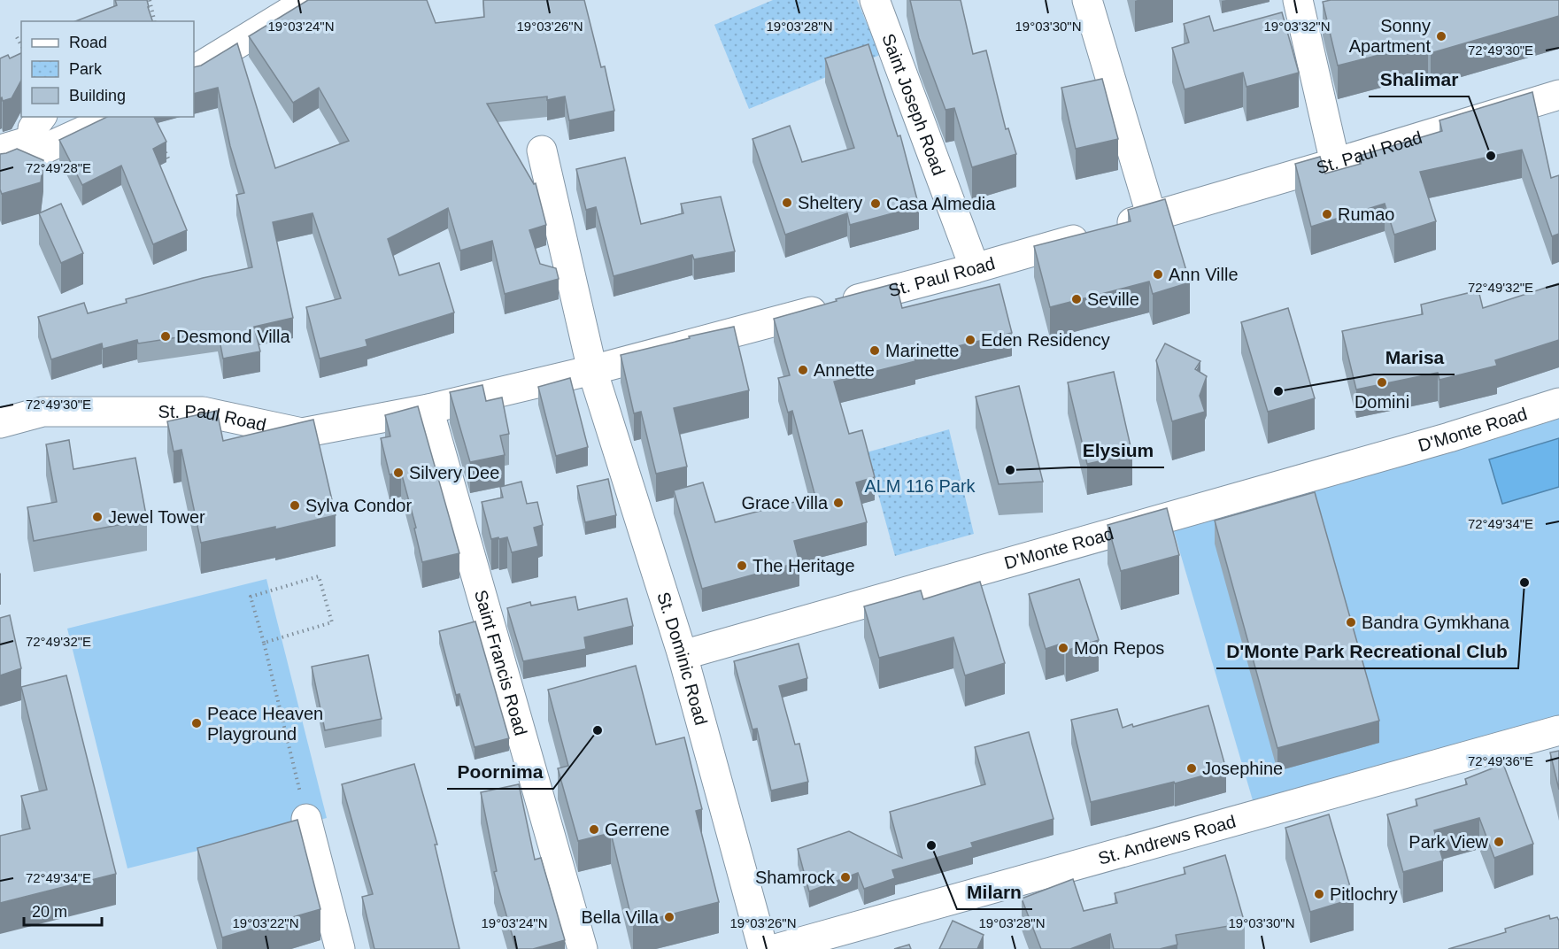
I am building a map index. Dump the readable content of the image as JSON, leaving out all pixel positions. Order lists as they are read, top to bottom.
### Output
{
  "streets": {
    "street": [
      "Saint Joseph Road",
      "St. Paul Road",
      "D'Monte Road",
      "St. Dominic Road",
      "Saint Francis Road",
      "St. Andrews Road"
    ]
  },
  "crossings": [
    ["Saint Joseph Road", "St. Paul Road"],
    ["St. Paul Road", "St. Dominic Road"],
    ["St. Paul Road", "Saint Francis Road"],
    ["D'Monte Road", "St. Dominic Road"]
  ],
  "parks": ["ALM 116 Park"],
  "places": [
    "Sonny Apartment",
    "Shalimar",
    "Sheltery",
    "Casa Almedia",
    "Rumao",
    "Ann Ville",
    "Seville",
    "Desmond Villa",
    "Eden Residency",
    "Marinette",
    "Annette",
    "Domini",
    "Marisa",
    "Elysium",
    "Silvery Dee",
    "Grace Villa",
    "Sylva Condor",
    "Jewel Tower",
    "The Heritage",
    "D'Monte Park Recreational Club",
    "Bandra Gymkhana",
    "Mon Repos",
    "Peace Heaven Playground",
    "Poornima",
    "Josephine",
    "Gerrene",
    "Park View",
    "Milarn",
    "Shamrock",
    "Pitlochry",
    "Bella Villa"
  ],
  "legend": ["Road", "Park", "Building"],
  "scale_bar": "20 m",
  "coordinates": [
    "19°03'24\"N",
    "19°03'26\"N",
    "19°03'28\"N",
    "19°03'30\"N",
    "19°03'32\"N",
    "72°49'30\"E",
    "72°49'28\"E",
    "72°49'32\"E",
    "72°49'34\"E",
    "72°49'36\"E",
    "19°03'22\"N"
  ]
}
